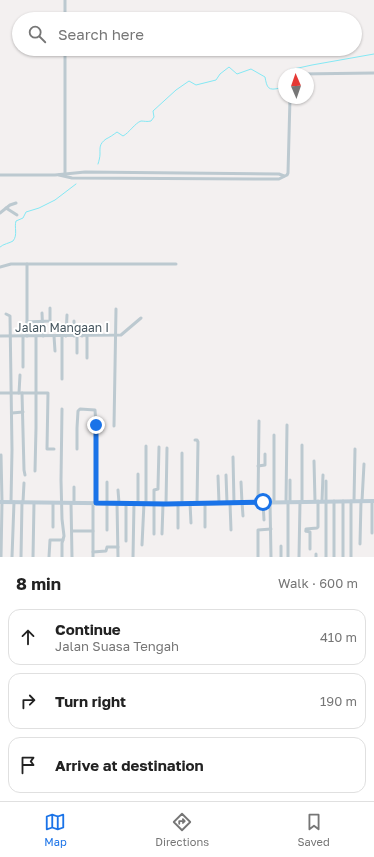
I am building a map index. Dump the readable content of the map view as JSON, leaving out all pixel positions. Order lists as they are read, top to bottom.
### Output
{
  "streets": {
    "street": ["Jalan Mangaan I"]
  },
  "north": "top",
  "page": {
    "search": "Search here",
    "heading": ["8 min", "Walk · 600 m"],
    "list": [
      ["Continue", "Jalan Suasa Tengah", "410 m"],
      ["Turn right", "190 m"],
      "Arrive at destination"
    ],
    "nav": ["Map", "Directions", "Saved"]
  }
}
